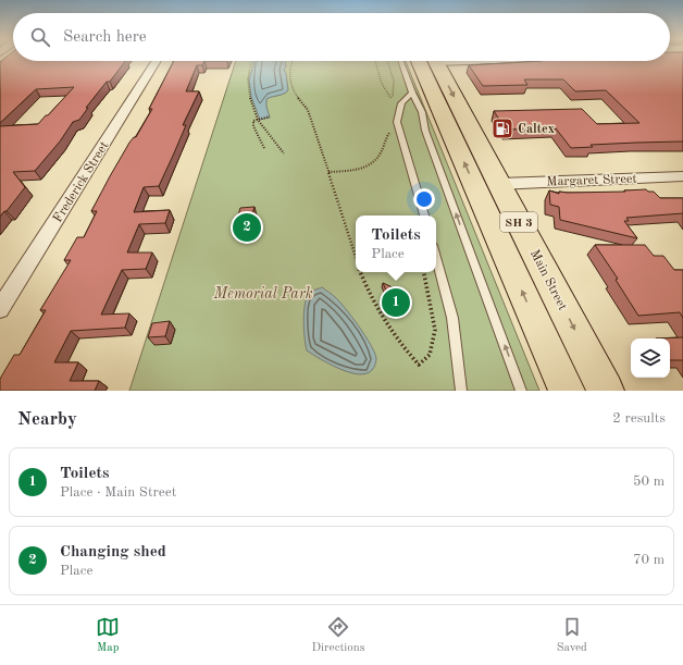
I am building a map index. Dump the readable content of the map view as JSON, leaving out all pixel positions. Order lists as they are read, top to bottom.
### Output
{
  "streets": {
    "highway": ["SH 3", "Main Street"],
    "street": ["Margaret Street", "Frederick Street"]
  },
  "crossings": [
    ["Margaret Street", "Main Street"]
  ],
  "parks": ["Memorial Park"],
  "places": {
    "fuel station": ["Caltex"]
  },
  "page": {
    "search": "Search here",
    "pins": ["2", "1"],
    "popup": ["Toilets", "Place"],
    "heading": ["Nearby", "2 results"],
    "list": [
      {
        "mark": "1",
        "name": "Toilets",
        "note": "Place · Main Street",
        "value": "50 m"
      },
      {
        "mark": "2",
        "name": "Changing shed",
        "note": "Place",
        "value": "70 m"
      }
    ],
    "nav": ["Map", "Directions", "Saved"]
  }
}
